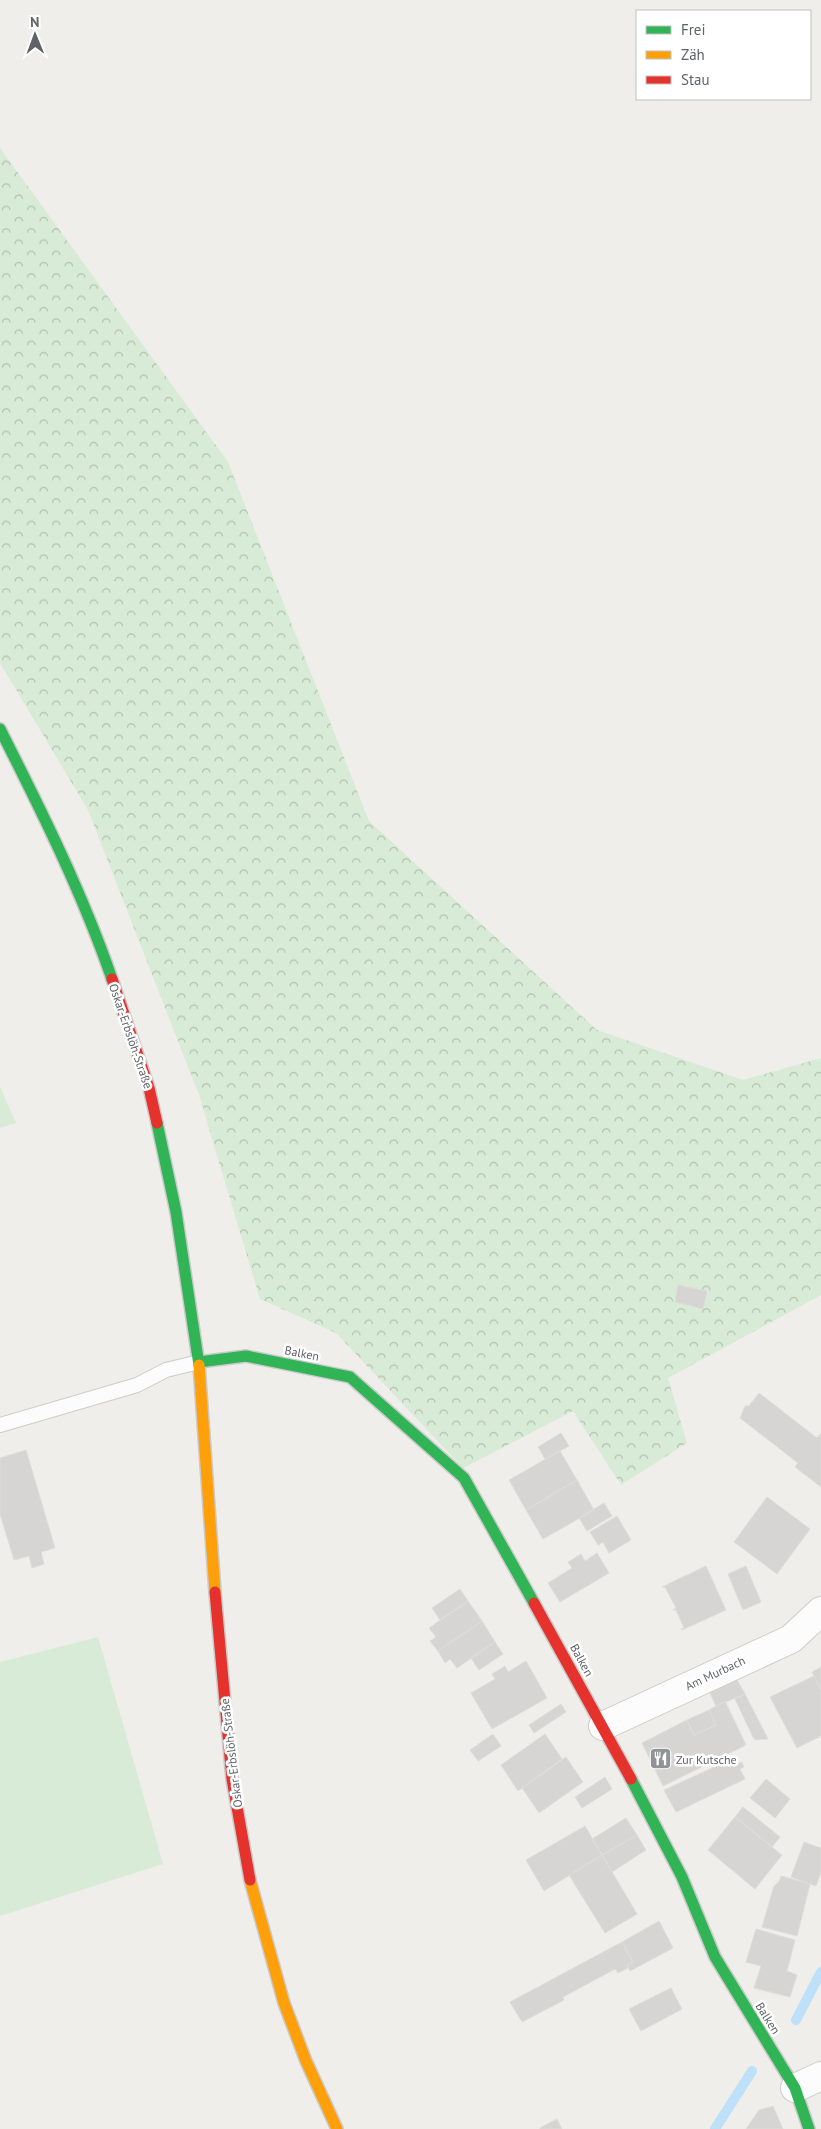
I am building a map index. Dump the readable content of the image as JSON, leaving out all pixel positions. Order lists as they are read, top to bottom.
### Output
{
  "streets": {
    "main road": ["Oskar-Erbslöh-Straße", "Balken"],
    "street": ["Am Murbach"]
  },
  "crossings": [
    ["Oskar-Erbslöh-Straße", "Balken"],
    ["Balken", "Am Murbach"]
  ],
  "places": {
    "restaurant": ["Zur Kutsche"]
  },
  "legend": ["Frei", "Zäh", "Stau"],
  "north": "top"
}
